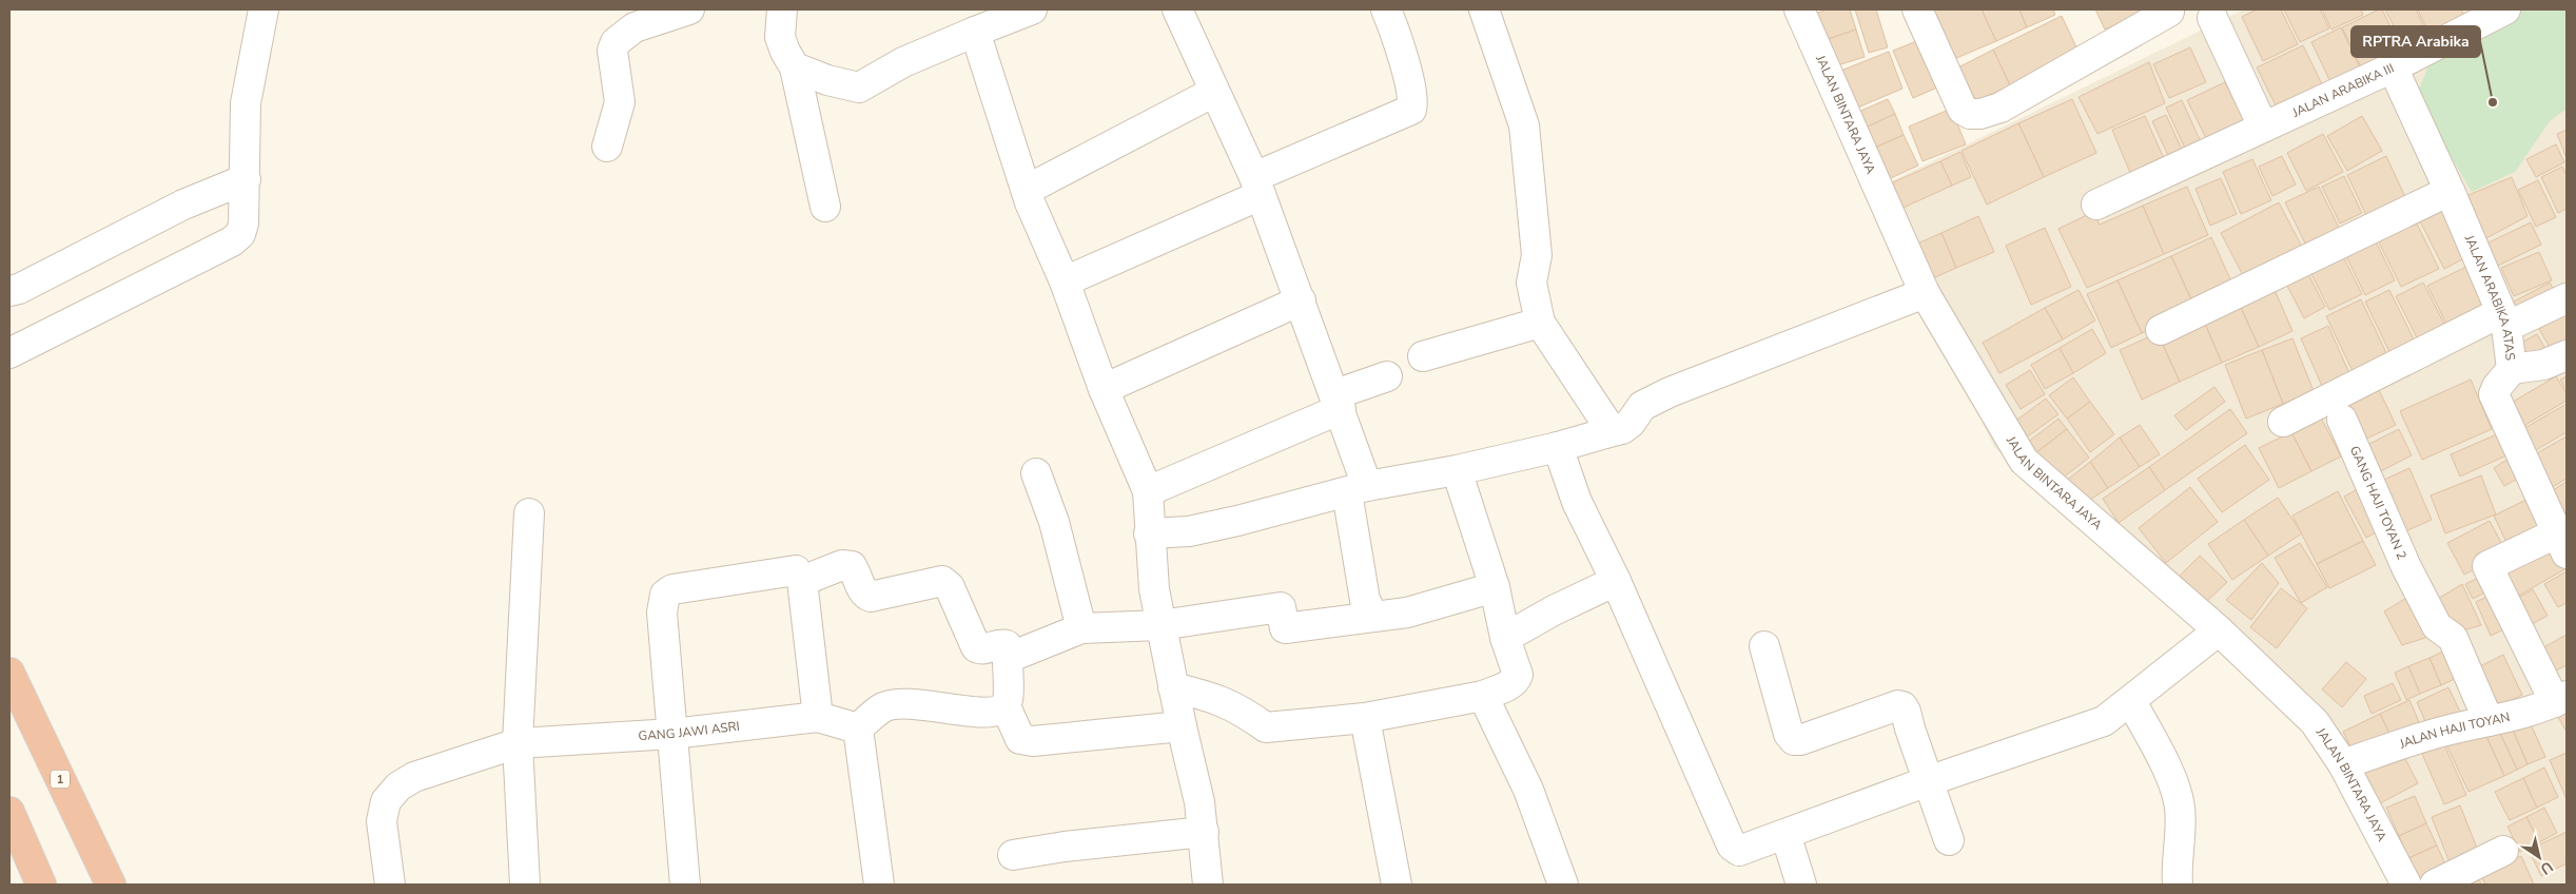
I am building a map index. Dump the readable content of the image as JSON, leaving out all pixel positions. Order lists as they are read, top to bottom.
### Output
{
  "streets": {
    "highway": ["1"],
    "street": [
      "JALAN ARABIKA III",
      "JALAN BINTARA JAYA",
      "JALAN ARABIKA ATAS",
      "GANG HAJI TOYAN 2",
      "JALAN HAJI TOYAN",
      "GANG JAWI ASRI"
    ]
  },
  "crossings": [
    ["JALAN ARABIKA III", "JALAN ARABIKA ATAS"],
    ["JALAN BINTARA JAYA", "JALAN HAJI TOYAN"],
    ["GANG HAJI TOYAN 2", "JALAN HAJI TOYAN"]
  ],
  "places": ["RPTRA Arabika"],
  "north": "bottom right"
}
